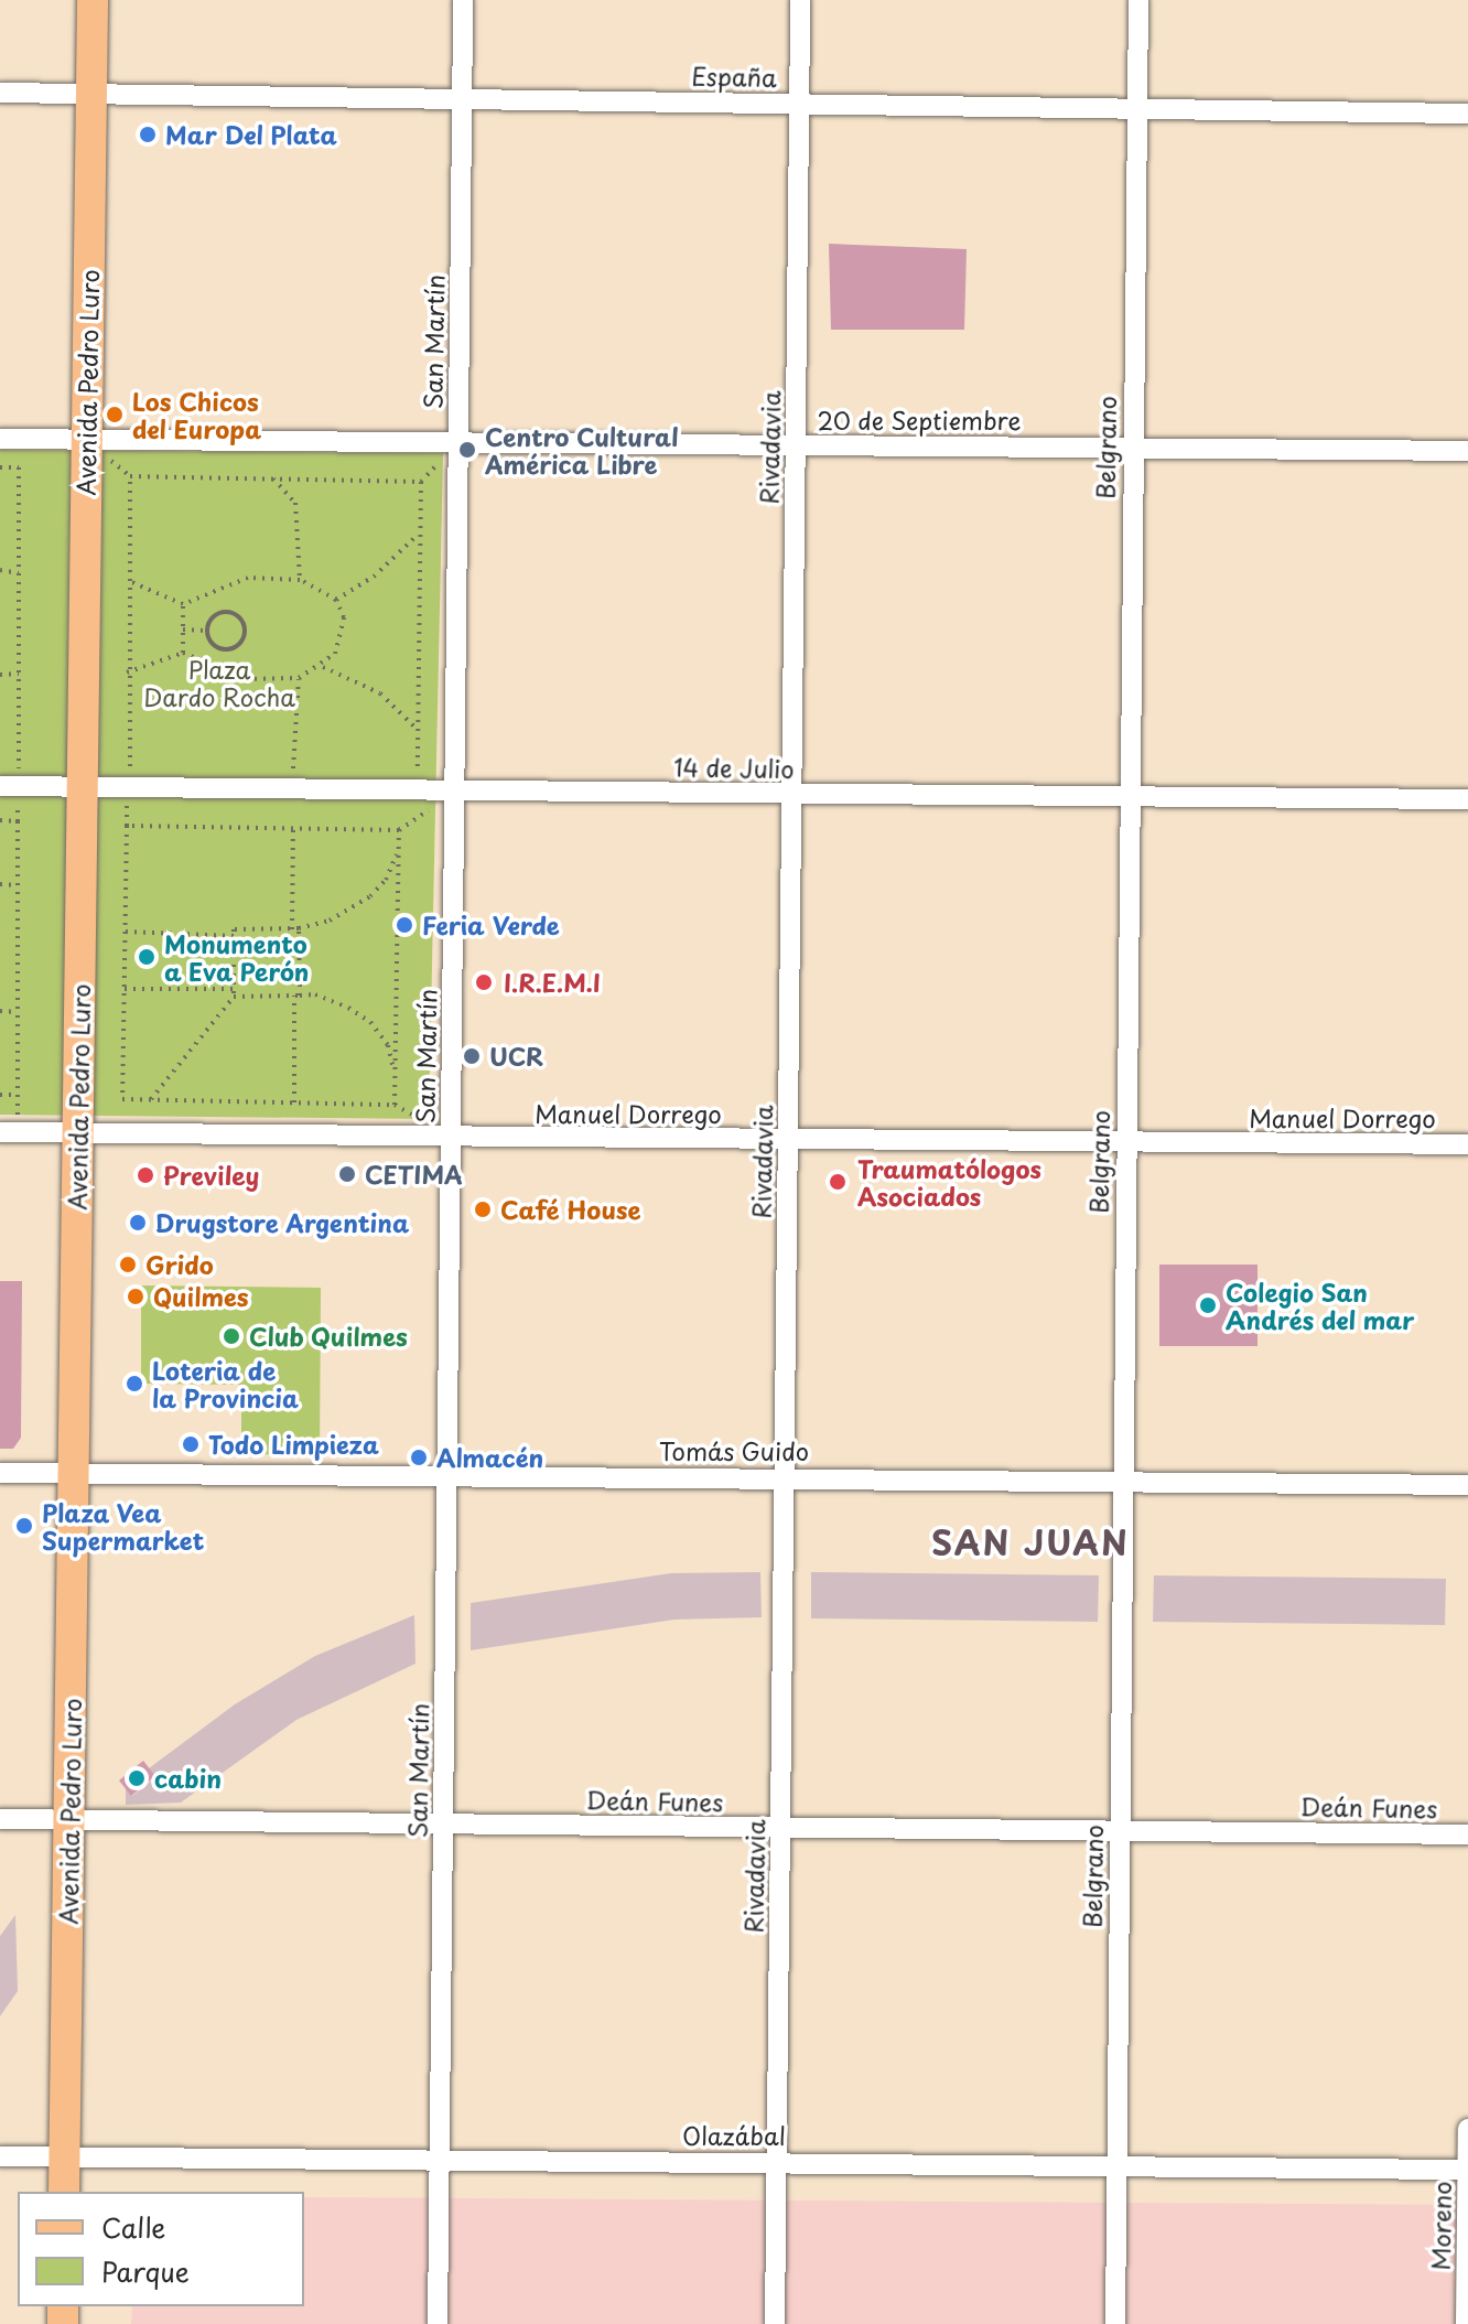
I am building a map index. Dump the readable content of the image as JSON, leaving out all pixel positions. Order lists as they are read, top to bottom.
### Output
{
  "streets": {
    "main road": ["Avenida Pedro Luro"],
    "street": [
      "España",
      "San Martín",
      "20 de Septiembre",
      "Rivadavia",
      "Belgrano",
      "14 de Julio",
      "Manuel Dorrego",
      "Tomás Guido",
      "Deán Funes",
      "Olazábal",
      "Moreno"
    ]
  },
  "crossings": [
    ["España", "San Martín"],
    ["España", "Avenida Pedro Luro"],
    ["España", "Rivadavia"],
    ["España", "Belgrano"],
    ["San Martín", "20 de Septiembre"],
    ["San Martín", "14 de Julio"],
    ["San Martín", "Manuel Dorrego"],
    ["San Martín", "Tomás Guido"],
    ["San Martín", "Deán Funes"],
    ["San Martín", "Olazábal"],
    ["Avenida Pedro Luro", "20 de Septiembre"],
    ["Avenida Pedro Luro", "14 de Julio"],
    ["Avenida Pedro Luro", "Manuel Dorrego"],
    ["Avenida Pedro Luro", "Tomás Guido"],
    ["Avenida Pedro Luro", "Deán Funes"],
    ["Avenida Pedro Luro", "Olazábal"],
    ["20 de Septiembre", "Rivadavia"],
    ["20 de Septiembre", "Belgrano"],
    ["Rivadavia", "14 de Julio"],
    ["Rivadavia", "Manuel Dorrego"],
    ["Rivadavia", "Tomás Guido"],
    ["Rivadavia", "Deán Funes"],
    ["Rivadavia", "Olazábal"],
    ["Belgrano", "14 de Julio"],
    ["Belgrano", "Manuel Dorrego"],
    ["Belgrano", "Tomás Guido"],
    ["Belgrano", "Deán Funes"],
    ["Belgrano", "Olazábal"],
    ["Olazábal", "Moreno"]
  ],
  "districts": ["SAN JUAN"],
  "parks": ["Plaza Dardo Rocha"],
  "places": [
    "Mar Del Plata",
    "Los Chicos del Europa",
    "Centro Cultural América Libre",
    "Feria Verde",
    "Monumento a Eva Perón",
    "I.R.E.M.I",
    "UCR",
    "CETIMA",
    "Previley",
    "Traumatólogos Asociados",
    "Café House",
    "Drugstore Argentina",
    "Grido",
    "Quilmes",
    "Colegio San Andrés del mar",
    "Club Quilmes",
    "Loteria de la Provincia",
    "Todo Limpieza",
    "Almacén",
    "Plaza Vea Supermarket",
    "cabin"
  ],
  "legend": ["Calle", "Parque"]
}
